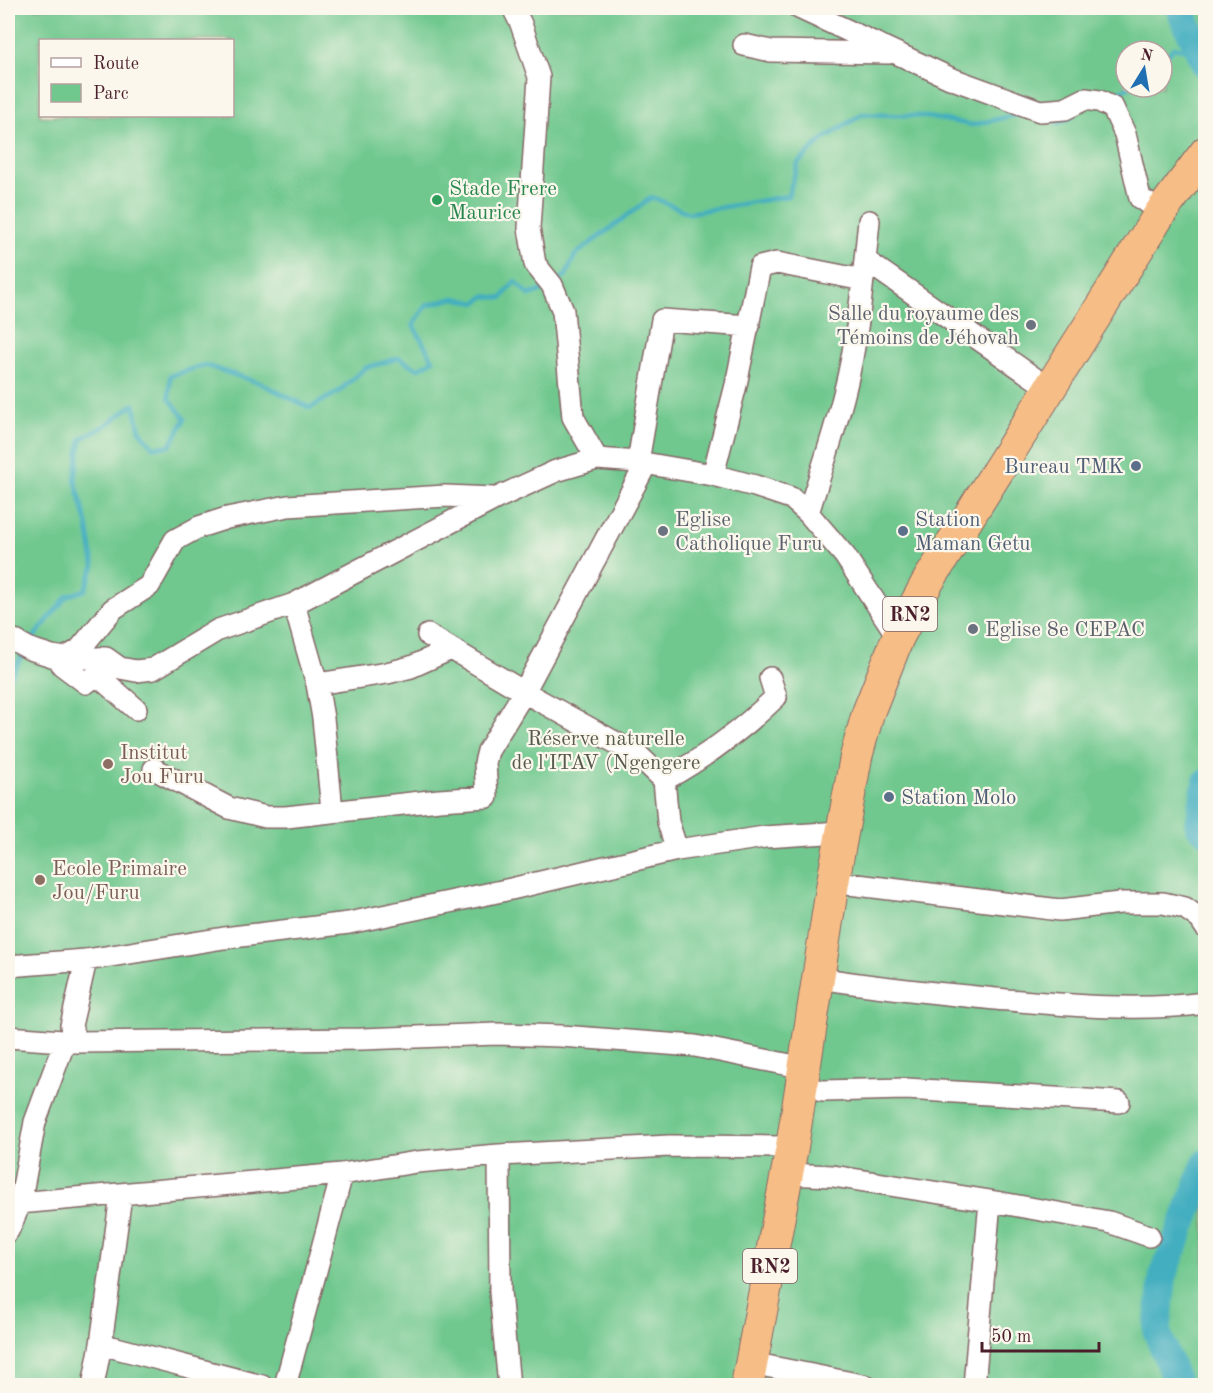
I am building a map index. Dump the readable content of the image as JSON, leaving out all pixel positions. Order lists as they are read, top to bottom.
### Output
{
  "streets": {
    "highway": ["RN2"]
  },
  "parks": ["Réserve naturelle de l'ITAV (Ngengere"],
  "places": [
    "Stade Frere Maurice",
    "Salle du royaume des Témoins de Jéhovah",
    "Bureau TMK",
    "Eglise Catholique Furu",
    "Station Maman Getu",
    "Eglise 8e CEPAC",
    "Institut Jou Furu",
    "Station Molo",
    "Ecole Primaire Jou/Furu"
  ],
  "legend": ["Route", "Parc"],
  "scale_bar": "50 m",
  "north": "top"
}
